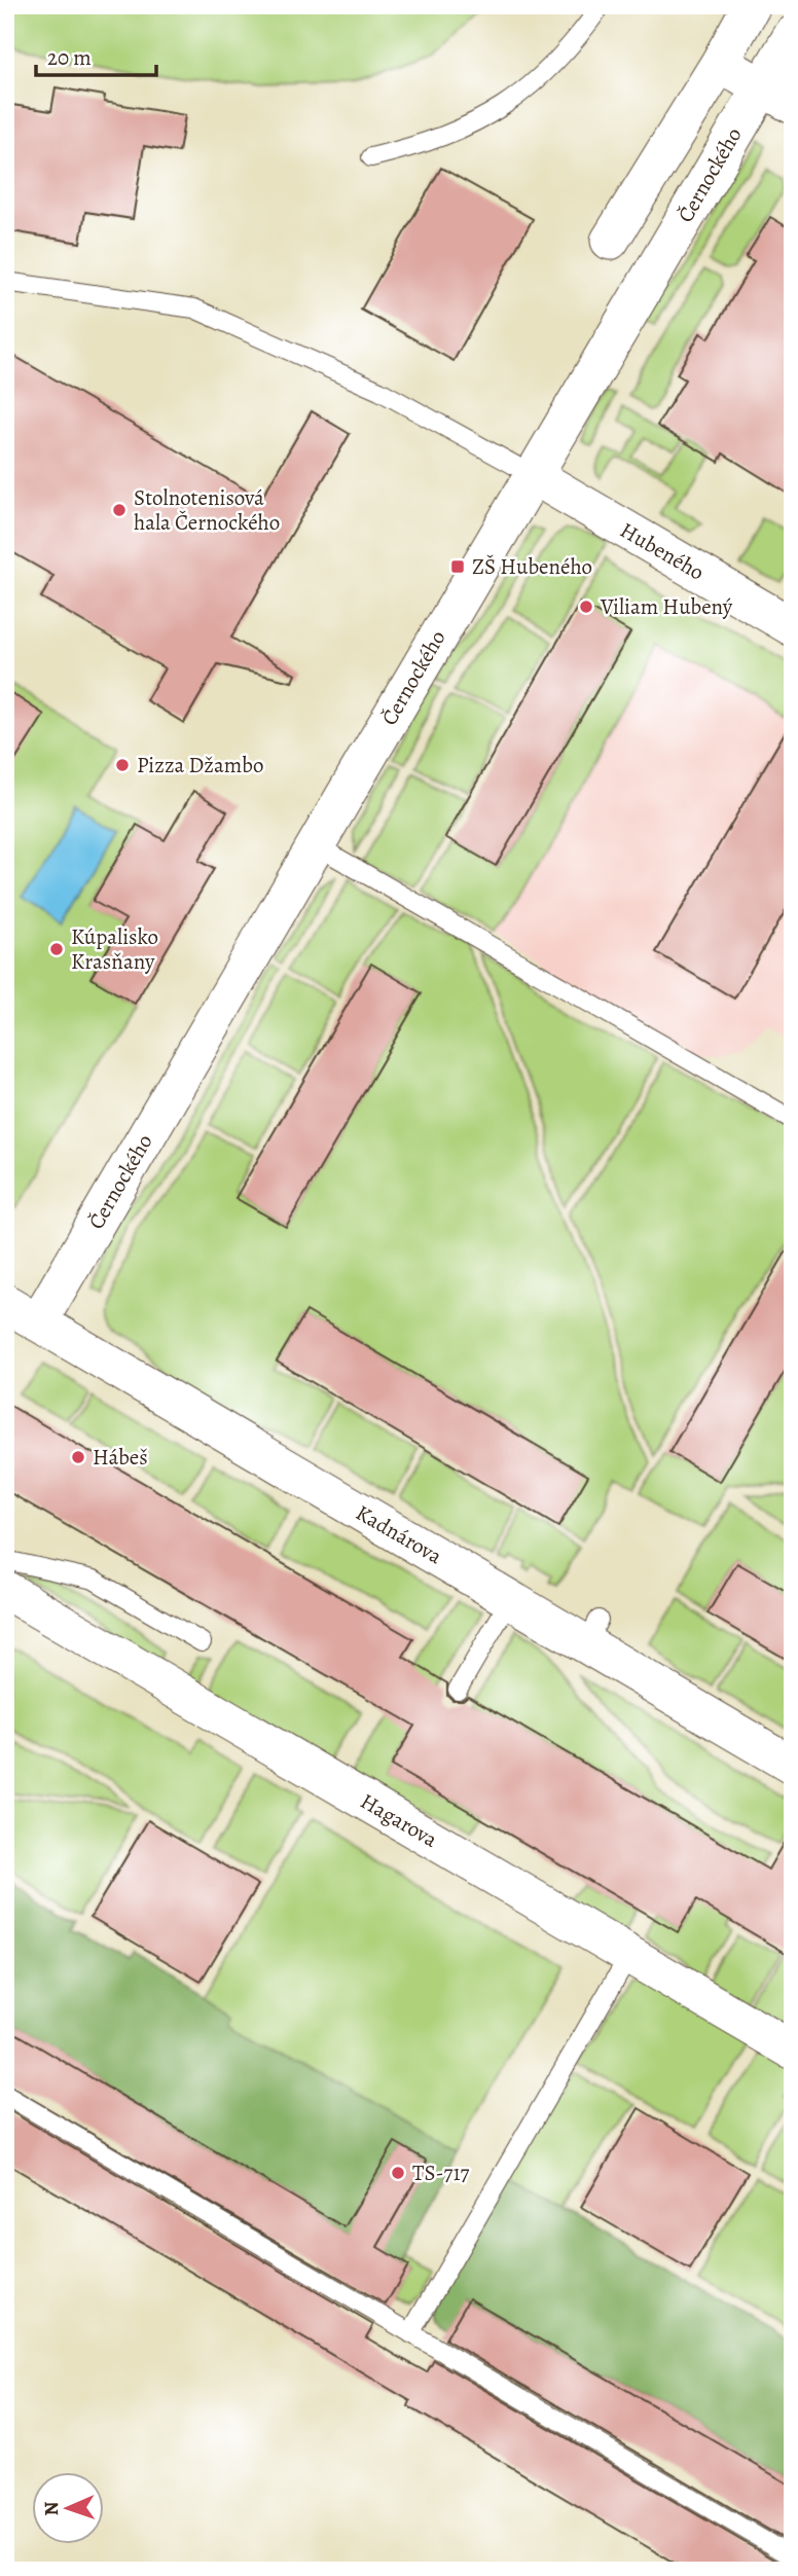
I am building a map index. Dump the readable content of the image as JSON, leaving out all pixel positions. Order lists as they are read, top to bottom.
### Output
{
  "streets": {
    "street": [
      "Černockého",
      "Hubeného",
      "Kadnárova",
      "Hagarova"
    ]
  },
  "crossings": [
    ["Černockého", "Hubeného"],
    ["Černockého", "Kadnárova"]
  ],
  "places": {
    "other": [
      "Stolnotenisová hala Černockého",
      "Viliam Hubený",
      "Pizza Džambo",
      "Kúpalisko Krasňany",
      "Hábeš",
      "TS-717"
    ],
    "transit": ["ZŠ Hubeného"]
  },
  "scale_bar": "20 m",
  "north": "left"
}
